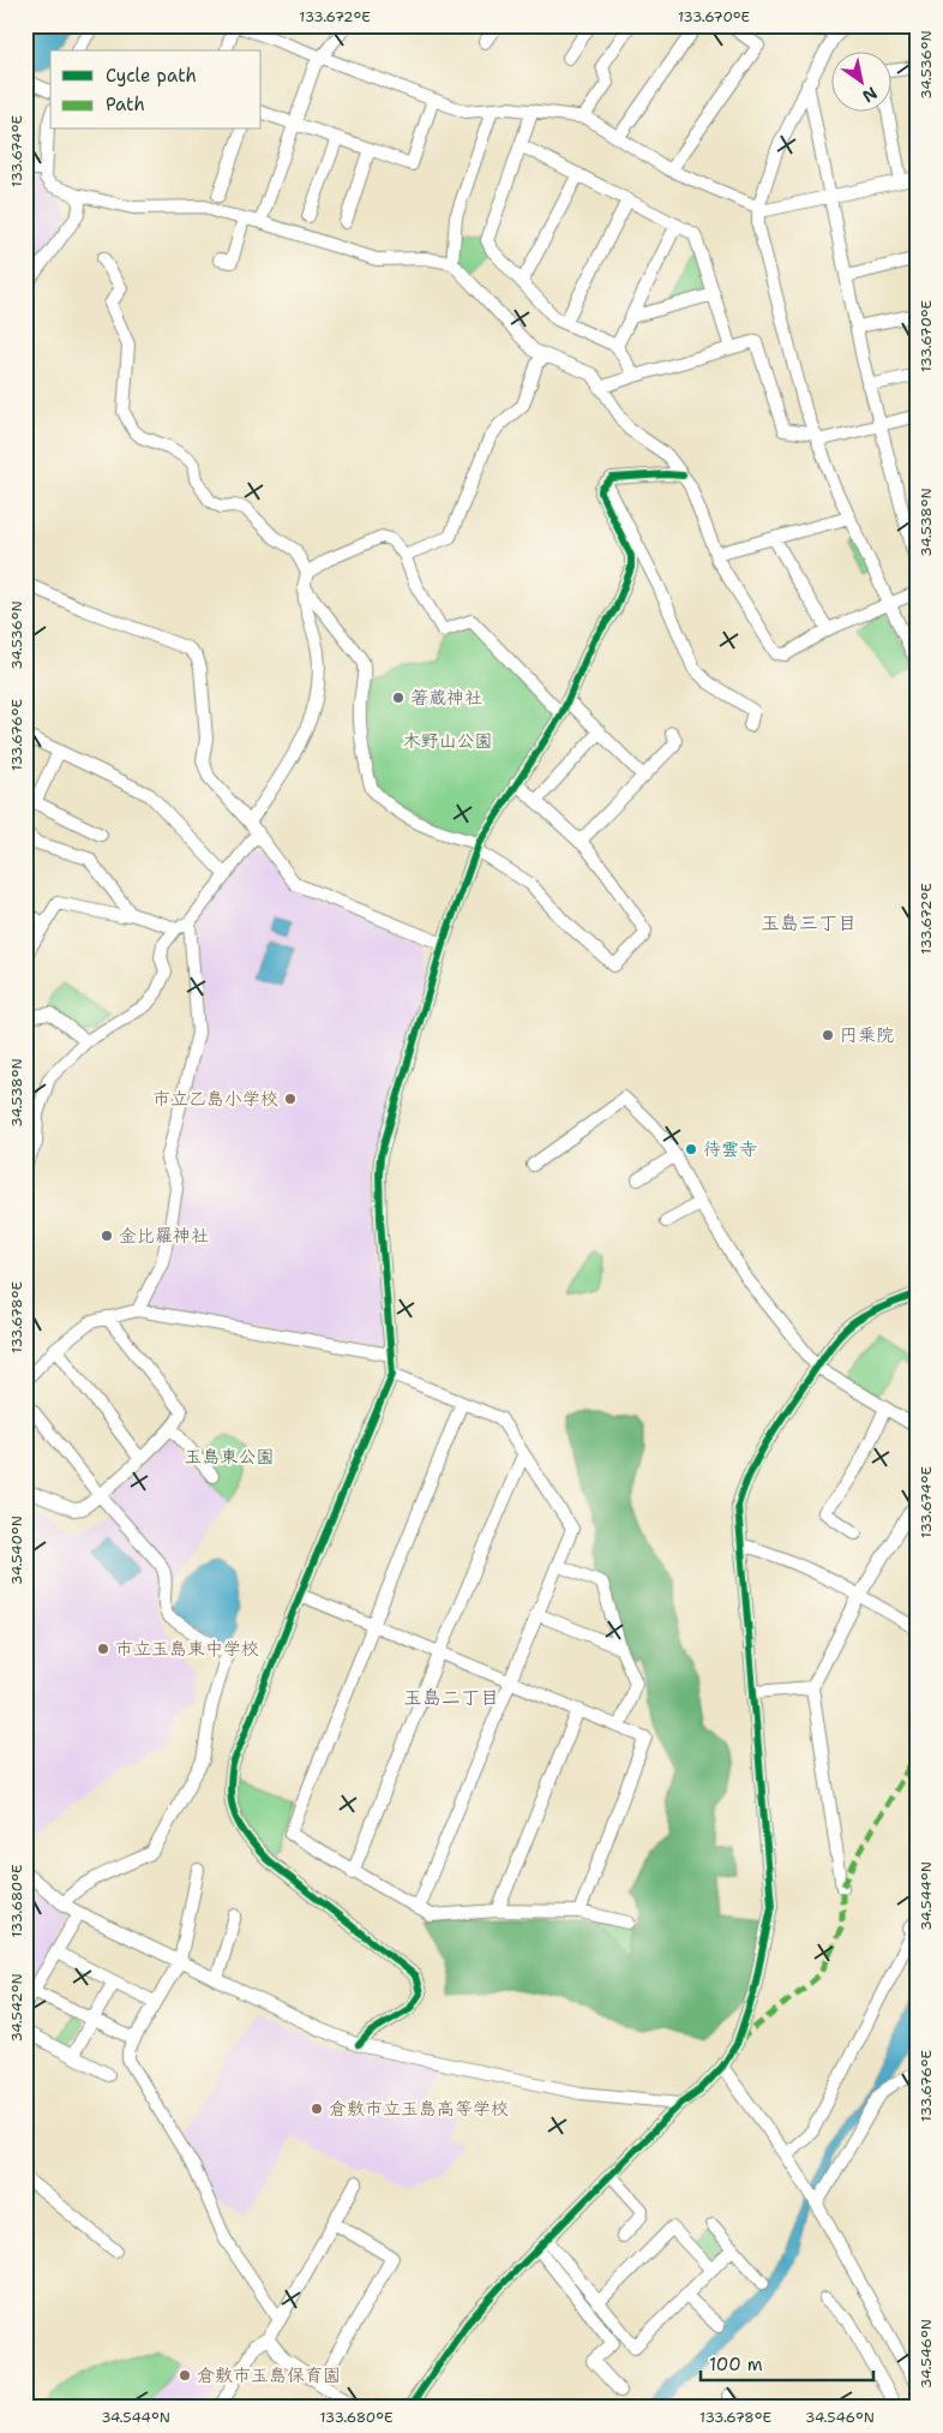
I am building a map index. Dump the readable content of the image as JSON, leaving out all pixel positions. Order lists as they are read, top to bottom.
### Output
{
  "districts": ["玉島三丁目", "玉島二丁目"],
  "parks": ["木野山公園", "玉島東公園"],
  "places": [
    "箸蔵神社",
    "円乗院",
    "市立乙島小学校",
    "待雲寺",
    "金比羅神社",
    "市立玉島東中学校",
    "倉敷市立玉島高等学校",
    "倉敷市玉島保育園"
  ],
  "legend": ["Cycle path", "Path"],
  "scale_bar": "100 m",
  "north": "bottom right",
  "coordinates": [
    "133.672°E",
    "133.670°E",
    "34.536°N",
    "133.674°E",
    "34.538°N",
    "133.676°E",
    "133.678°E",
    "34.540°N",
    "34.544°N",
    "133.680°E",
    "34.542°N",
    "34.546°N"
  ]
}
